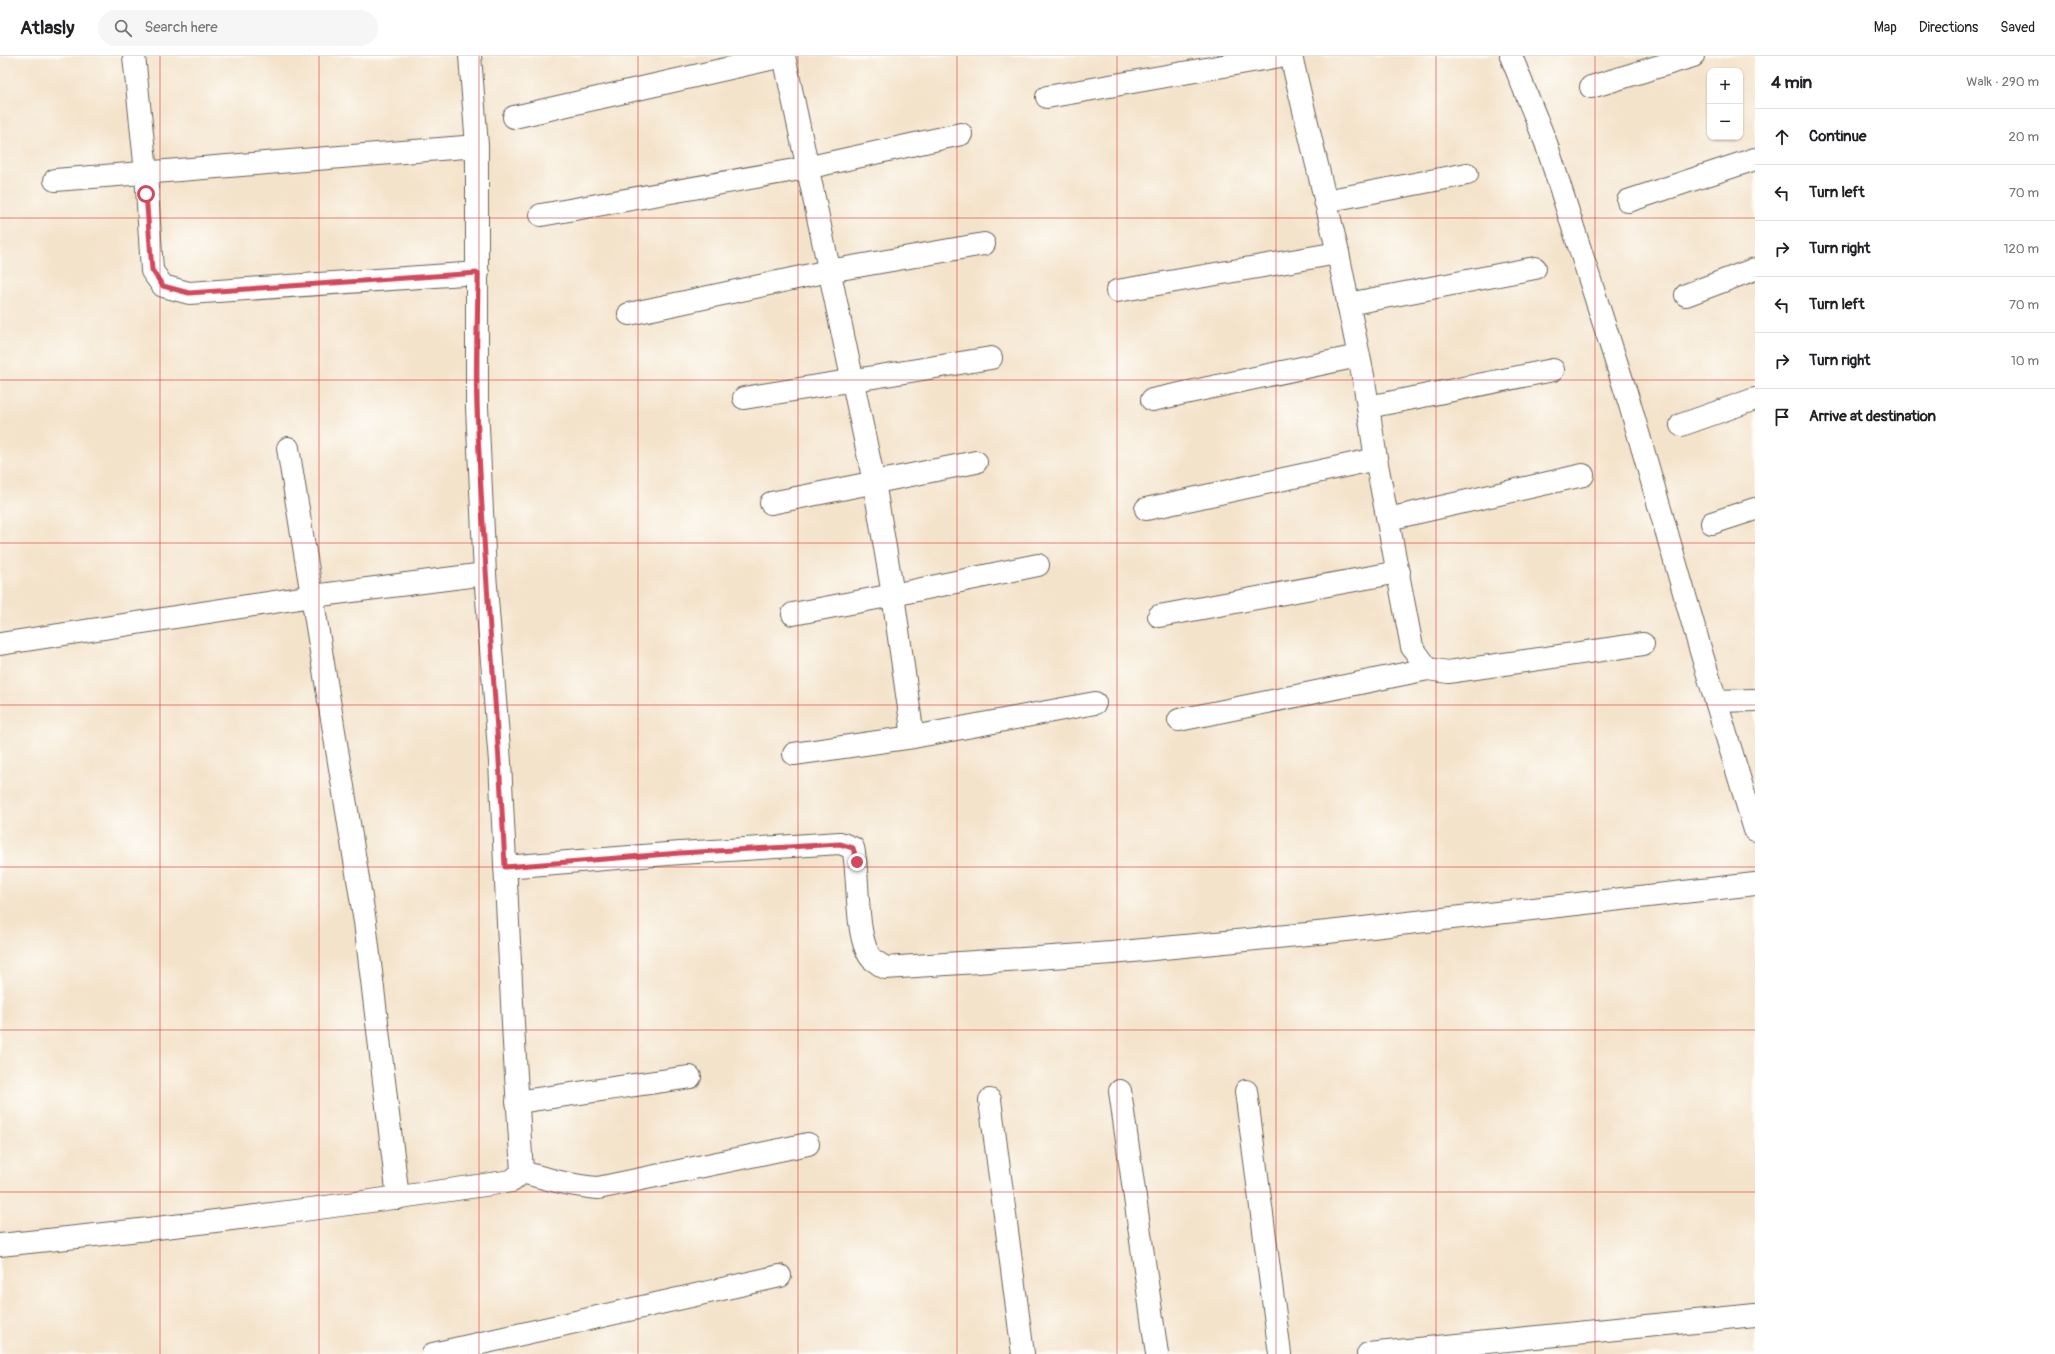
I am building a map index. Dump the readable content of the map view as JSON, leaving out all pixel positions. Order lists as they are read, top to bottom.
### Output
{
  "page": {
    "header": "Atlasly",
    "search": "Search here",
    "nav": ["Map", "Directions", "Saved"],
    "heading": ["4 min", "Walk · 290 m"],
    "map_buttons": ["+", "−"],
    "list": [
      ["Continue", "20 m"],
      ["Turn left", "70 m"],
      ["Turn right", "120 m"],
      ["Turn left", "70 m"],
      ["Turn right", "10 m"],
      "Arrive at destination"
    ]
  }
}
